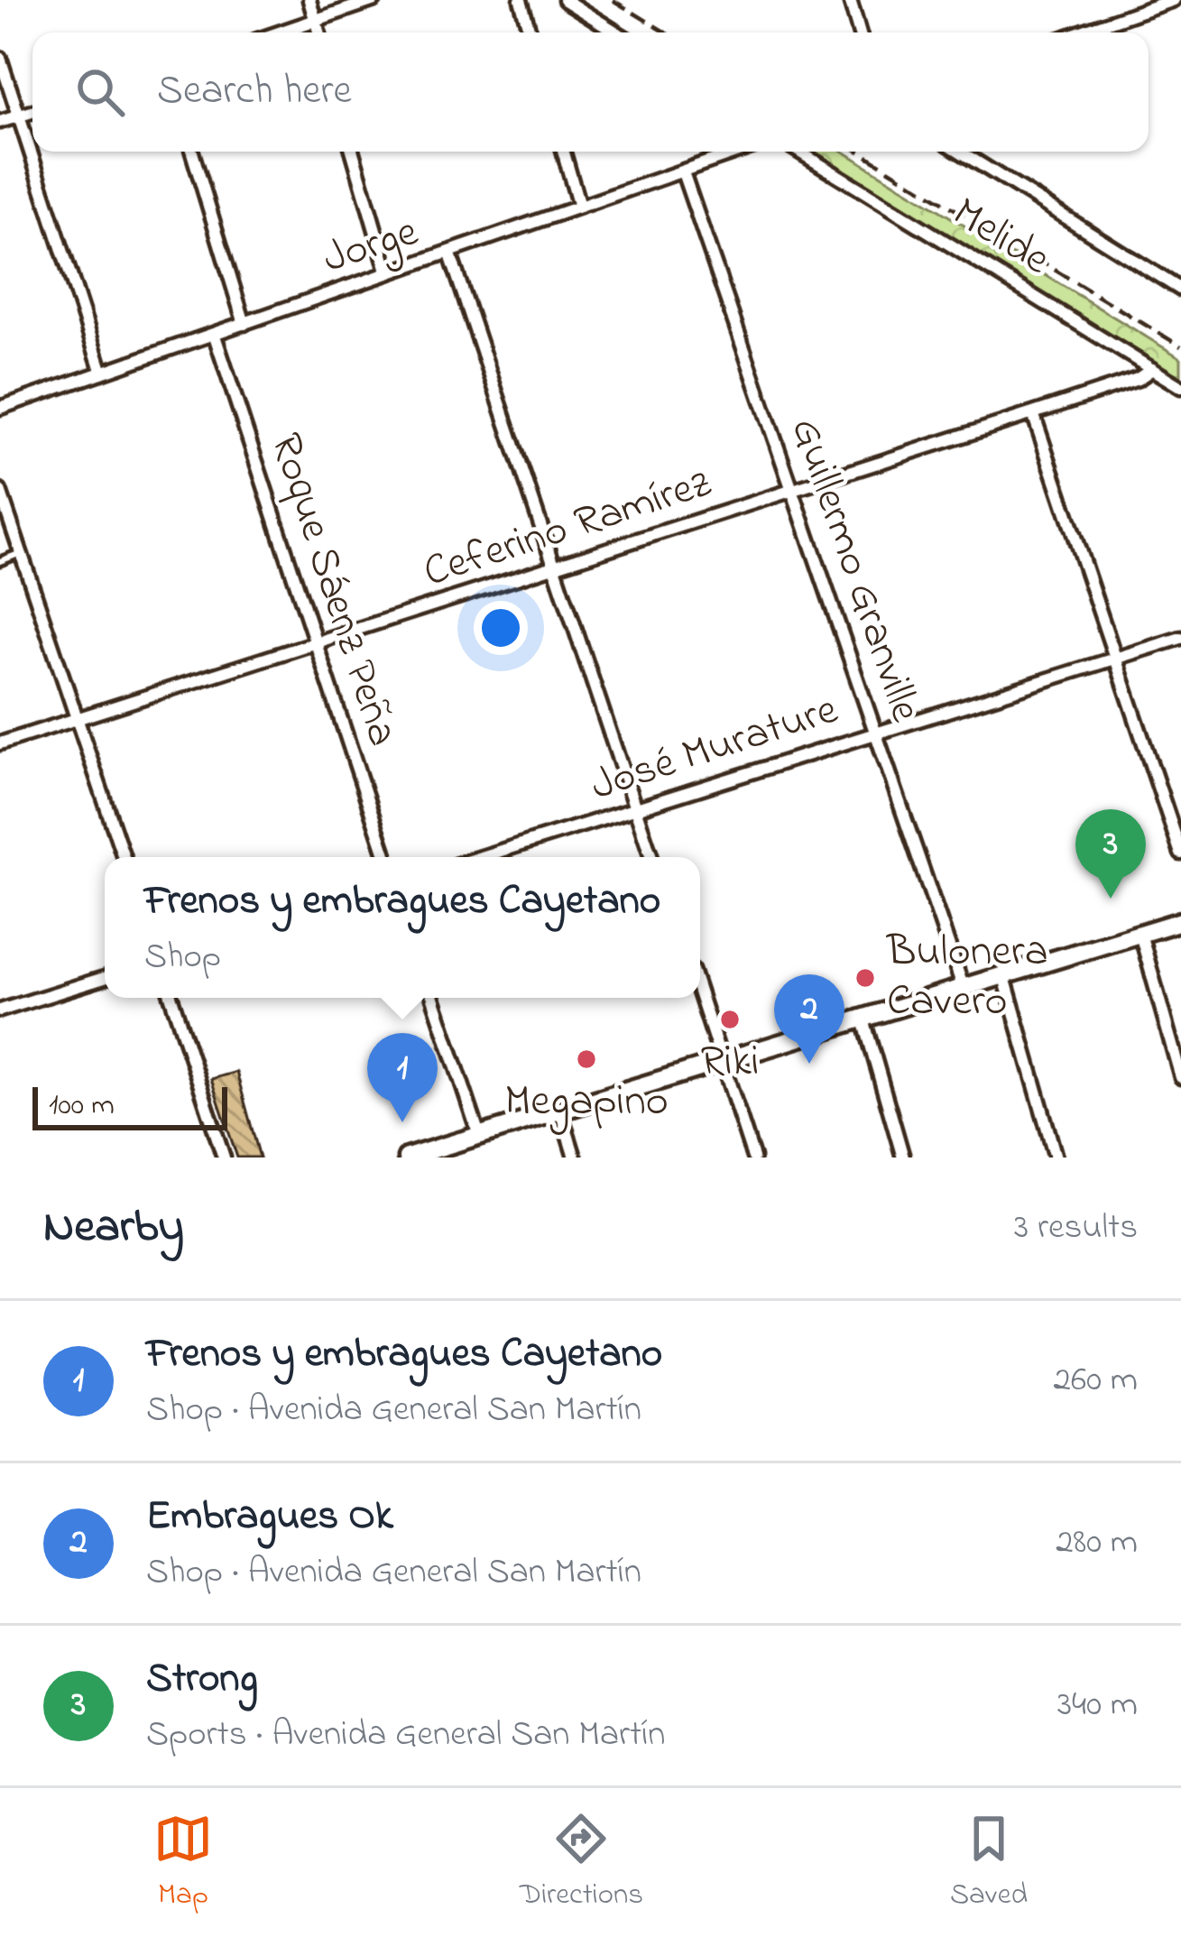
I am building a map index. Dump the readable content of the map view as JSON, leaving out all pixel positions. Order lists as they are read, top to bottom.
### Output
{
  "streets": {
    "street": [
      "Melide",
      "Jorge",
      "Ceferino Ramírez",
      "Guillermo Granville",
      "Roque Sáenz Peña",
      "José Murature"
    ]
  },
  "crossings": [
    ["Melide", "Ceferino Ramírez"],
    ["Jorge", "Guillermo Granville"],
    ["Jorge", "Roque Sáenz Peña"],
    ["Ceferino Ramírez", "Guillermo Granville"],
    ["Ceferino Ramírez", "Roque Sáenz Peña"],
    ["Guillermo Granville", "José Murature"]
  ],
  "places": ["Bulonera Cavero", "Riki", "Megapino"],
  "scale_bar": "100 m",
  "page": {
    "search": "Search here",
    "pins": ["3", "2", "1"],
    "popup": ["Frenos y embragues Cayetano", "Shop"],
    "scale": "100 m",
    "heading": ["Nearby", "3 results"],
    "list": [
      {
        "mark": "1",
        "name": "Frenos y embragues Cayetano",
        "note": "Shop · Avenida General San Martín",
        "value": "260 m"
      },
      {
        "mark": "2",
        "name": "Embragues Ok",
        "note": "Shop · Avenida General San Martín",
        "value": "280 m"
      },
      {
        "mark": "3",
        "name": "Strong",
        "note": "Sports · Avenida General San Martín",
        "value": "340 m"
      }
    ],
    "nav": ["Map", "Directions", "Saved"]
  }
}
